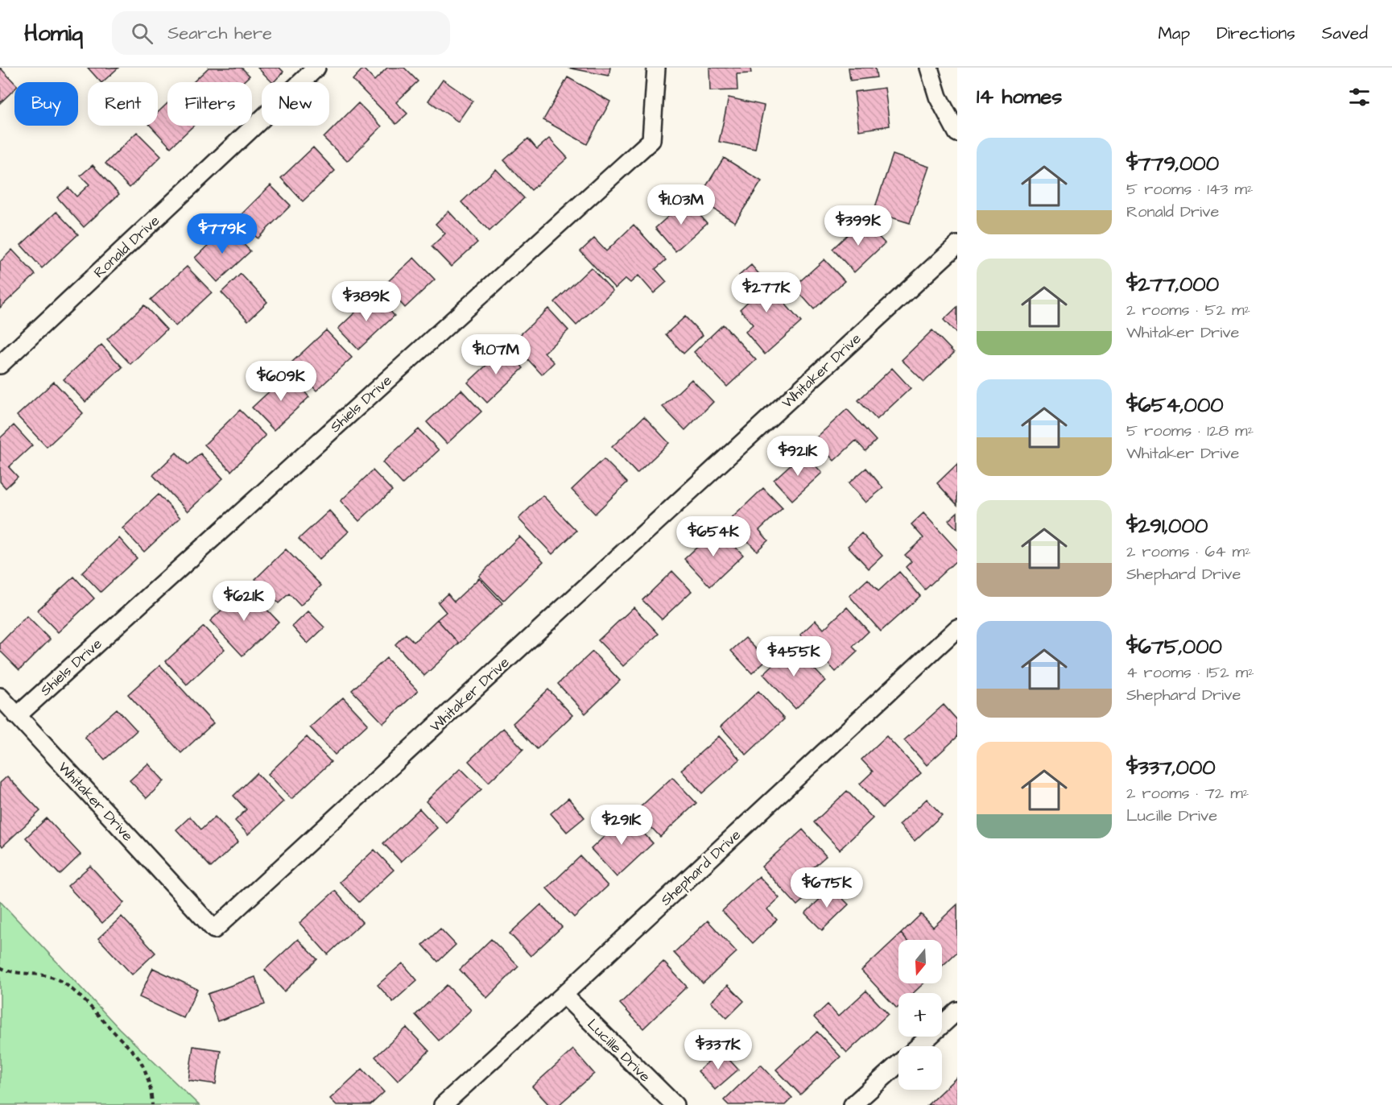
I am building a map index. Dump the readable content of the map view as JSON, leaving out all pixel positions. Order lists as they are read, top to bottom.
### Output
{
  "streets": {
    "street": [
      "Ronald Drive",
      "Whitaker Drive",
      "Shiels Drive",
      "Shephard Drive",
      "Lucille Drive"
    ]
  },
  "crossings": [
    ["Whitaker Drive", "Shiels Drive"],
    ["Shephard Drive", "Lucille Drive"]
  ],
  "north": "bottom",
  "page": {
    "header": "Homiq",
    "search": "Search here",
    "nav": ["Map", "Directions", "Saved"],
    "heading": "14 homes",
    "chip": [
      "Buy",
      "Rent",
      "Filters",
      "New"
    ],
    "list": [
      {
        "name": "$779,000",
        "note": "5 rooms · 143 m² · Ronald Drive"
      },
      {
        "name": "$277,000",
        "note": "2 rooms · 52 m² · Whitaker Drive"
      },
      {
        "name": "$654,000",
        "note": "5 rooms · 128 m² · Whitaker Drive"
      },
      {
        "name": "$291,000",
        "note": "2 rooms · 64 m² · Shephard Drive"
      },
      {
        "name": "$675,000",
        "note": "4 rooms · 152 m² · Shephard Drive"
      },
      {
        "name": "$337,000",
        "note": "2 rooms · 72 m² · Lucille Drive"
      }
    ],
    "price": [
      "$1.03M",
      "$399K",
      "$779K",
      "$277K",
      "$389K",
      "$1.07M",
      "$609K",
      "$921K",
      "$654K",
      "$621K",
      "$455K",
      "$291K",
      "$675K",
      "$337K"
    ],
    "map_buttons": ["+", "−"]
  }
}
